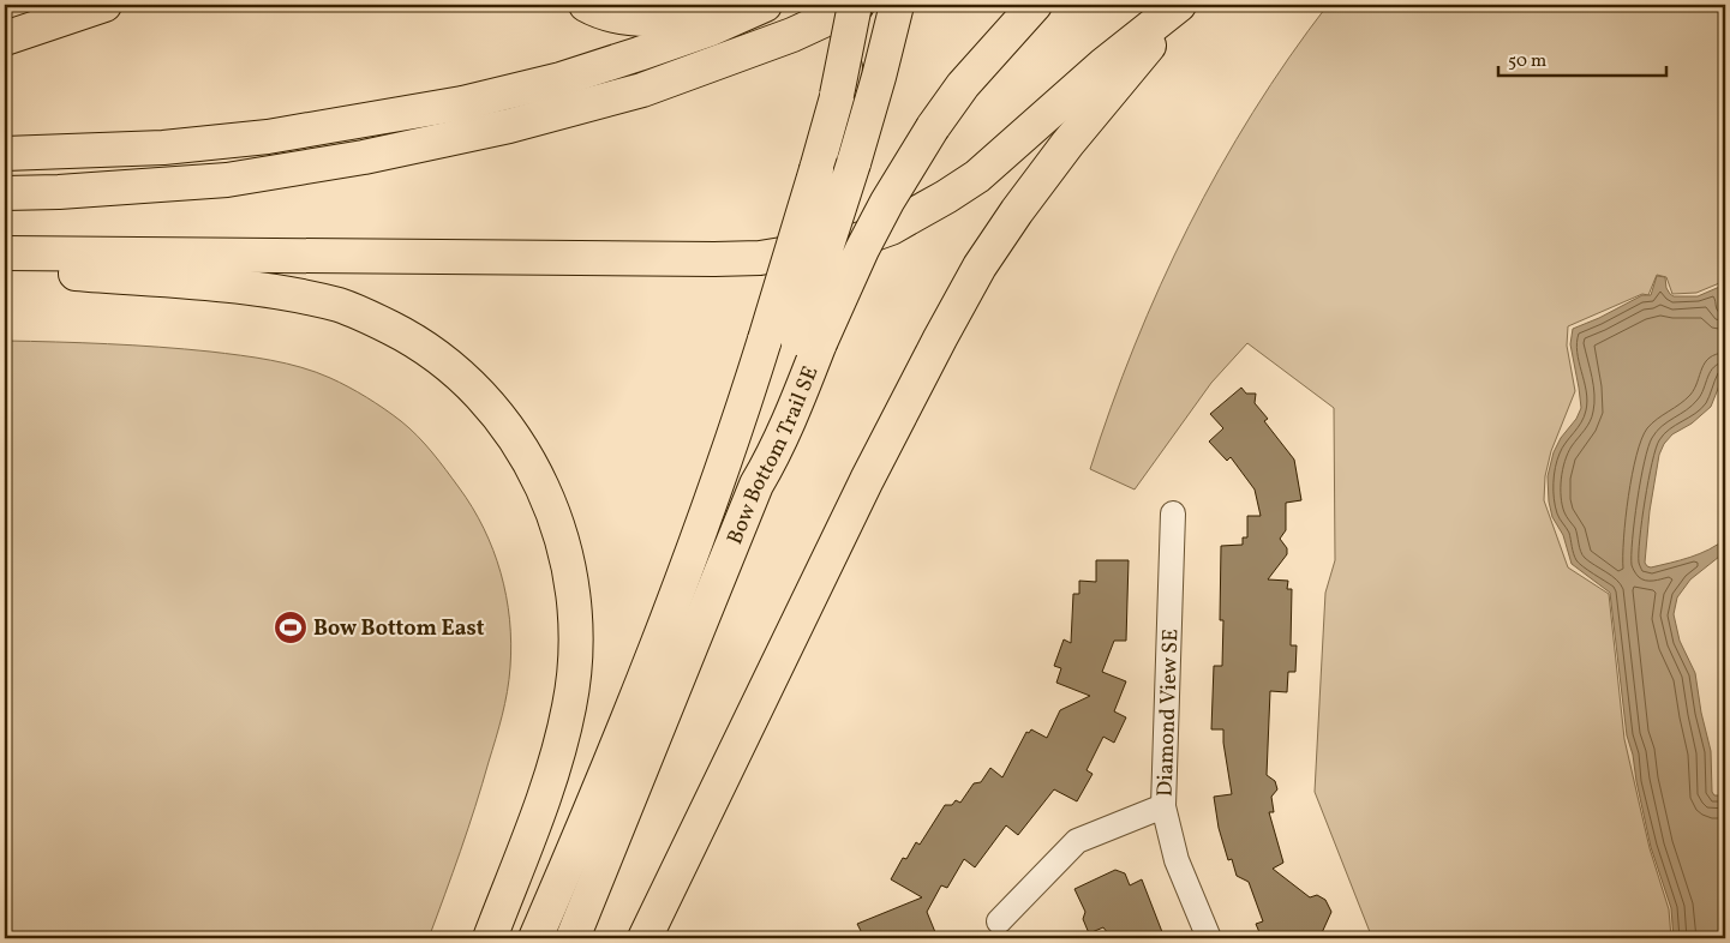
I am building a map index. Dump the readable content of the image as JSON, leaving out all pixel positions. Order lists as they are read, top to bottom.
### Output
{
  "streets": {
    "highway": ["Bow Bottom Trail SE"],
    "street": ["Diamond View SE"]
  },
  "places": {
    "sports": ["Bow Bottom East"]
  },
  "scale_bar": "50 m"
}
